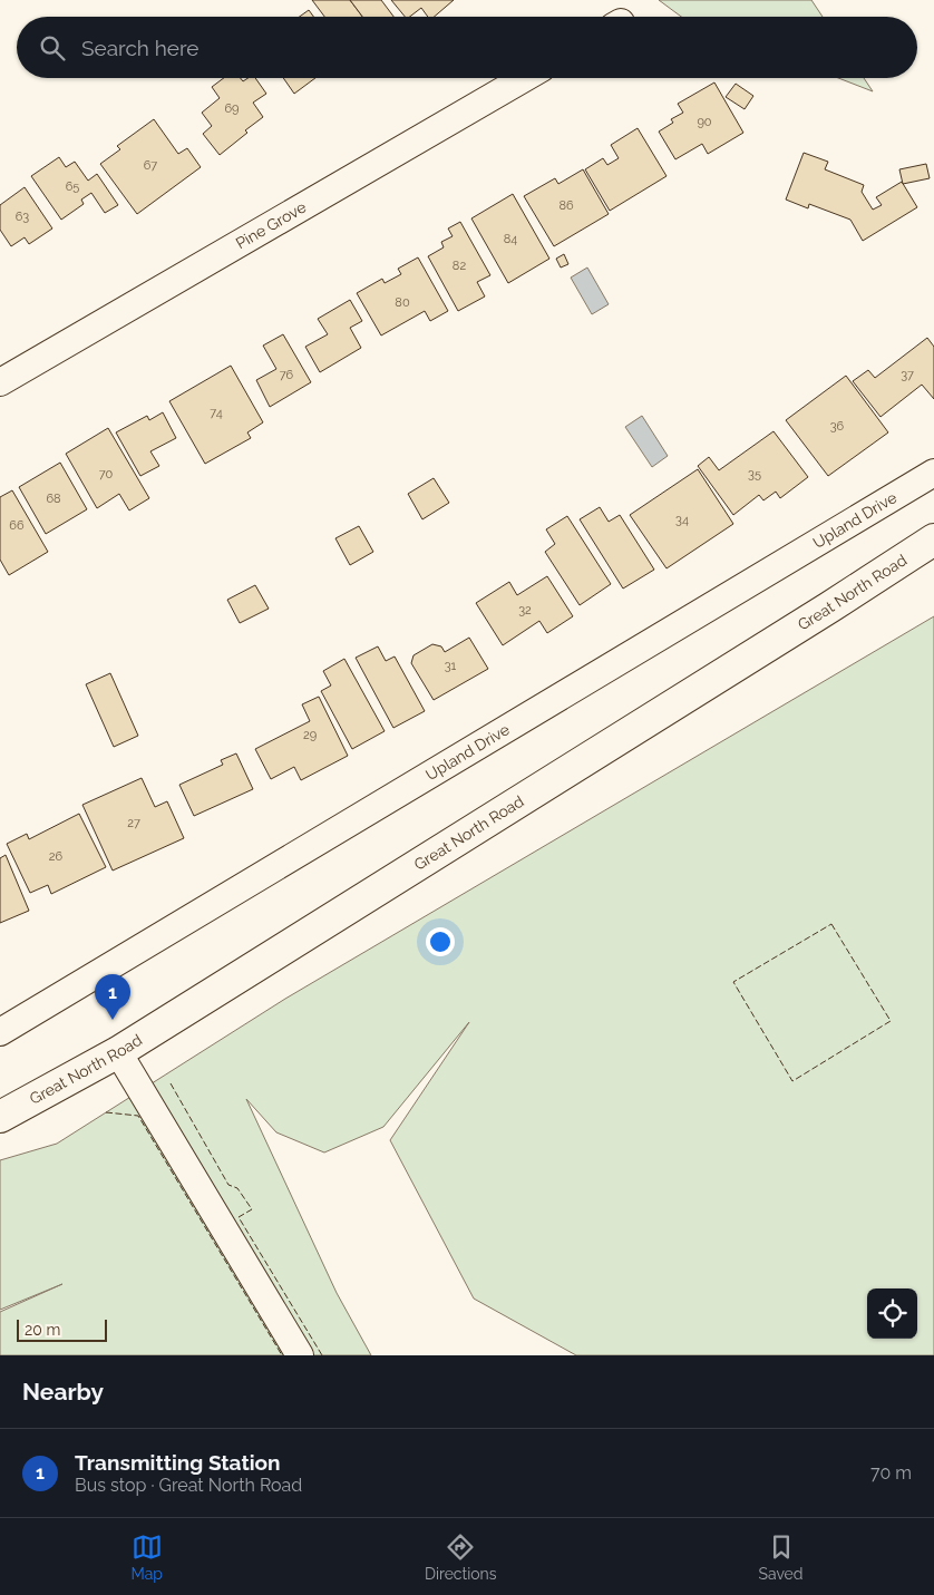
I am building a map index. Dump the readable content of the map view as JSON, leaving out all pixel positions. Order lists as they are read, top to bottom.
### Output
{
  "streets": {
    "main road": ["Great North Road"],
    "street": ["Pine Grove", "Upland Drive"]
  },
  "house_numbers": [
    "69",
    "90",
    "67",
    "65",
    "86",
    "63",
    "84",
    "82",
    "80",
    "76",
    "37",
    "74",
    "36",
    "70",
    "35",
    "68",
    "34",
    "66",
    "32",
    "31",
    "29",
    "27",
    "26"
  ],
  "scale_bar": "20 m",
  "page": {
    "search": "Search here",
    "pins": "1",
    "scale": "20 m",
    "heading": "Nearby",
    "list": [
      {
        "mark": "1",
        "name": "Transmitting Station",
        "note": "Bus stop · Great North Road",
        "value": "70 m"
      }
    ],
    "nav": ["Map", "Directions", "Saved"]
  }
}
